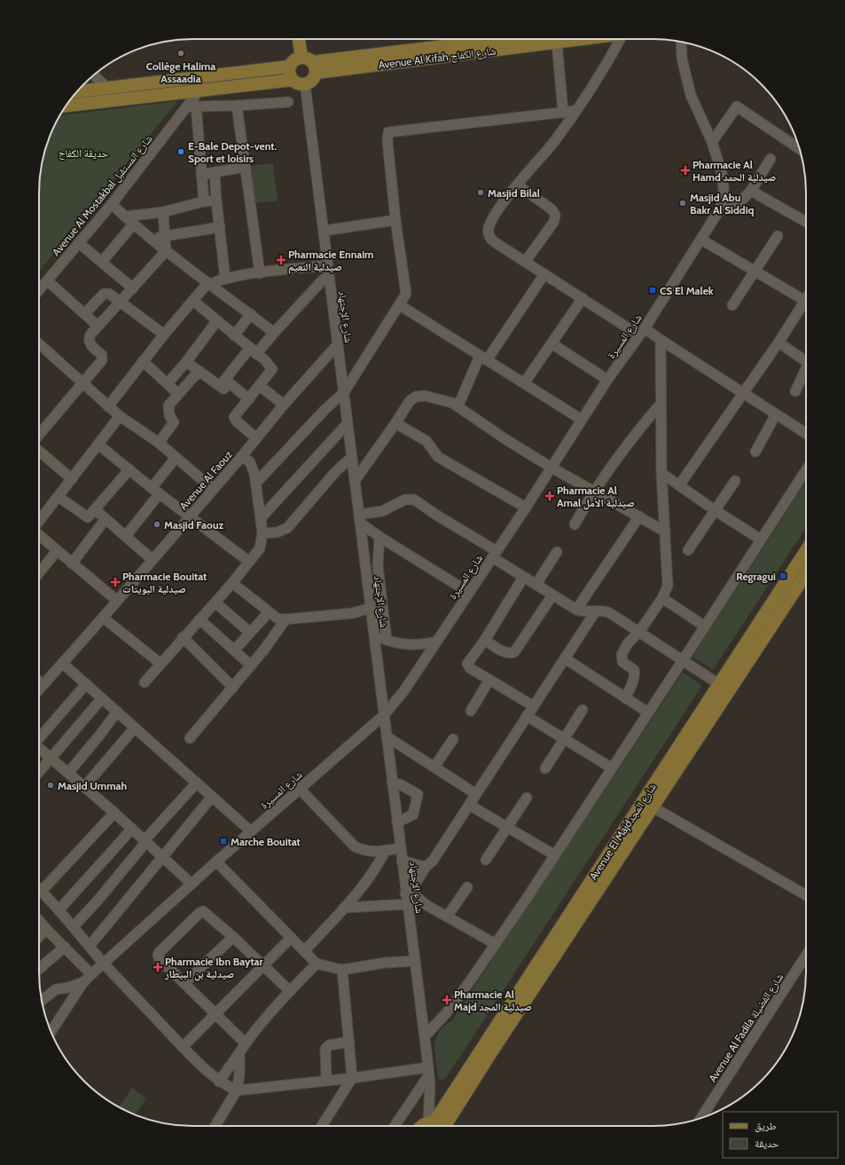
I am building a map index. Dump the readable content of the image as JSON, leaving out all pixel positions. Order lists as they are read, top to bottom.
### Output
{
  "streets": {
    "main road": ["Avenue Al Kifah شارع الكفاح", "Avenue El Majdشارع المجد"],
    "street": [
      "Avenue Al Mostakbal شارع المستقبل",
      "شارع الإجتهاد",
      "شارع المسيرة",
      "Avenue Al Faouz",
      "Avenue Al Fadila شارع الفضيلة"
    ]
  },
  "crossings": [
    ["Avenue Al Kifah شارع الكفاح", "شارع الإجتهاد"],
    ["شارع الإجتهاد", "شارع المسيرة"],
    ["شارع الإجتهاد", "Avenue Al Faouz"],
    ["شارع الإجتهاد", "Avenue El Majdشارع المجد"]
  ],
  "parks": ["حديقة الكفاح"],
  "places": {
    "other": [
      "Collège Halima Assaadia",
      "E-Bale Depot-vent. Sport et loisirs",
      "Masjid Bilal",
      "Masjid Abu Bakr Al Siddiq",
      "Masjid Faouz",
      "Masjid Ummah"
    ],
    "health": [
      "Pharmacie Al Hamd صيدلية الحمد",
      "Pharmacie Ennaim صيدلية النعيم",
      "Pharmacie Al Amal صيدلية الأمل",
      "Pharmacie Bouitat صيدلية البويتات",
      "Pharmacie Ibn Baytar صيدلية بن البيطار",
      "Pharmacie Al Majd صيدلية المجد"
    ],
    "transit": ["CS El Malek", "Regragui", "Marche Bouitat"]
  },
  "legend": ["طريق", "حديقة"]
}
